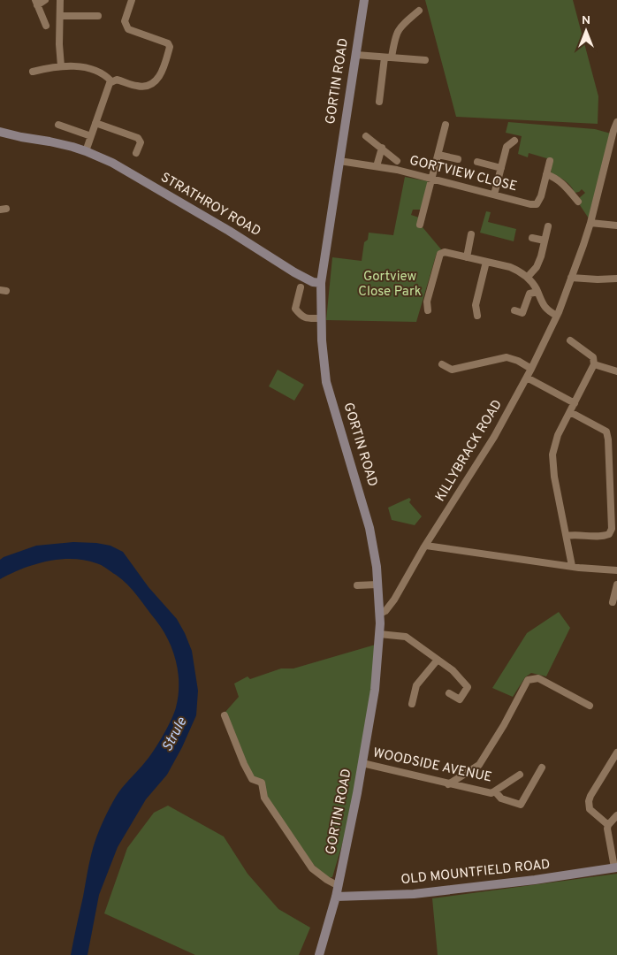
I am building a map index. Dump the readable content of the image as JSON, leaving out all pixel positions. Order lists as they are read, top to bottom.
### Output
{
  "streets": {
    "main road": ["GORTIN ROAD", "STRATHROY ROAD", "OLD MOUNTFIELD ROAD"],
    "street": ["GORTVIEW CLOSE", "KILLYBRACK ROAD", "WOODSIDE AVENUE"]
  },
  "crossings": [
    ["GORTIN ROAD", "GORTVIEW CLOSE"],
    ["GORTIN ROAD", "STRATHROY ROAD"],
    ["GORTIN ROAD", "KILLYBRACK ROAD"],
    ["GORTIN ROAD", "WOODSIDE AVENUE"],
    ["GORTIN ROAD", "OLD MOUNTFIELD ROAD"]
  ],
  "water": ["Strule"],
  "parks": ["Gortview Close Park"],
  "north": "top"
}
